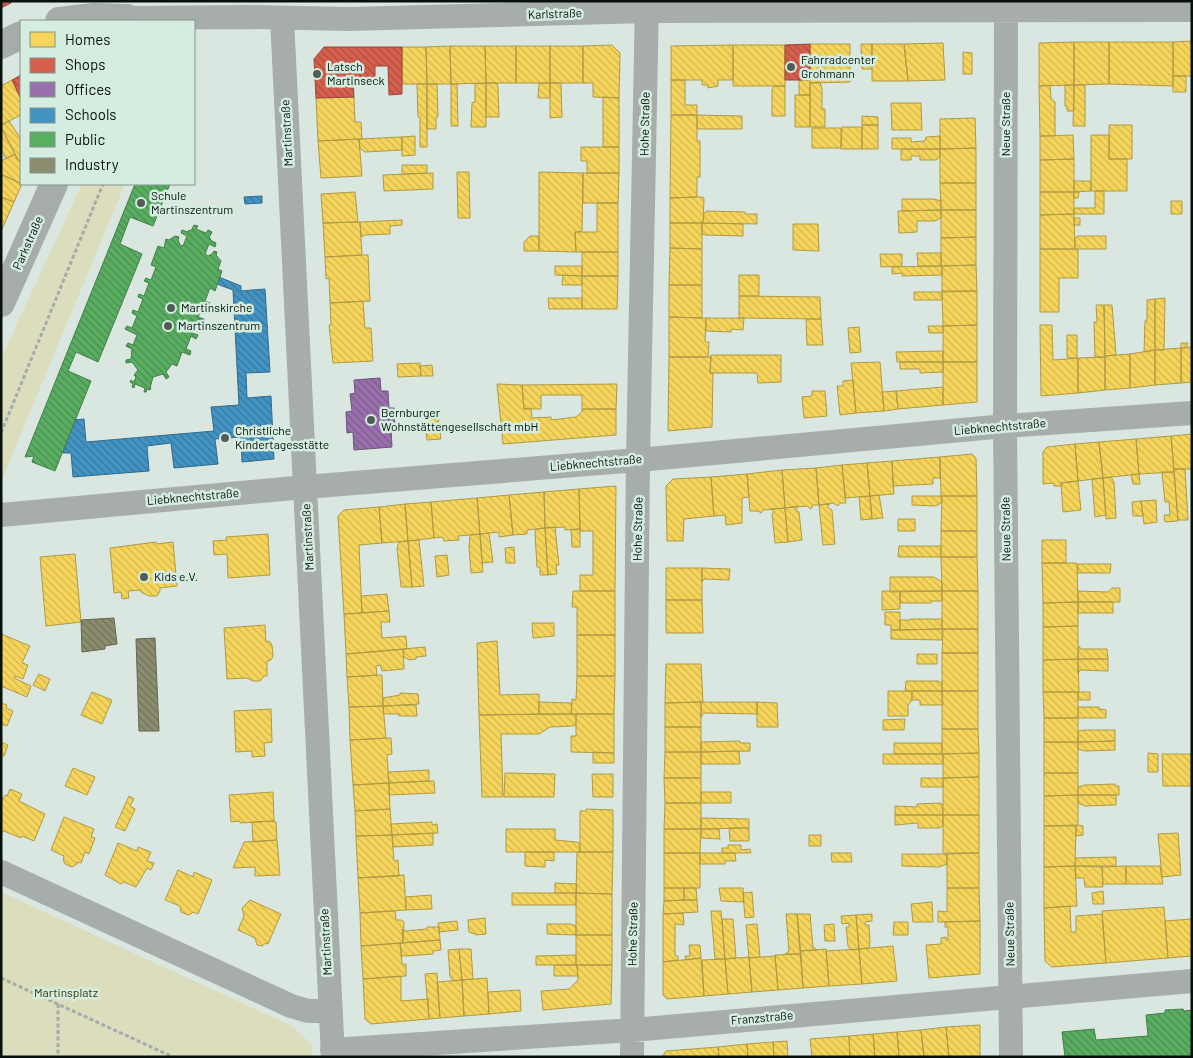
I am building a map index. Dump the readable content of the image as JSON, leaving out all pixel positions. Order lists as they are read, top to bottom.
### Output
{
  "streets": {
    "main road": ["Parkstraße"],
    "street": [
      "Karlstraße",
      "Hohe Straße",
      "Neue Straße",
      "Martinstraße",
      "Liebknechtstraße",
      "Franzstraße"
    ]
  },
  "crossings": [
    ["Karlstraße", "Hohe Straße"],
    ["Karlstraße", "Neue Straße"],
    ["Karlstraße", "Martinstraße"],
    ["Hohe Straße", "Liebknechtstraße"],
    ["Hohe Straße", "Franzstraße"],
    ["Neue Straße", "Liebknechtstraße"],
    ["Neue Straße", "Franzstraße"],
    ["Martinstraße", "Liebknechtstraße"],
    ["Martinstraße", "Franzstraße"]
  ],
  "parks": ["Martinsplatz"],
  "places": [
    "Fahrradcenter Grohmann",
    "Latsch Martinseck",
    "Schule Martinszentrum",
    "Martinskirche",
    "Martinszentrum",
    "Bernburger Wohnstättengesellschaft mbH",
    "Christliche Kindertagesstätte",
    "Kids e.V."
  ],
  "legend": [
    "Homes",
    "Shops",
    "Offices",
    "Schools",
    "Public",
    "Industry"
  ]
}
